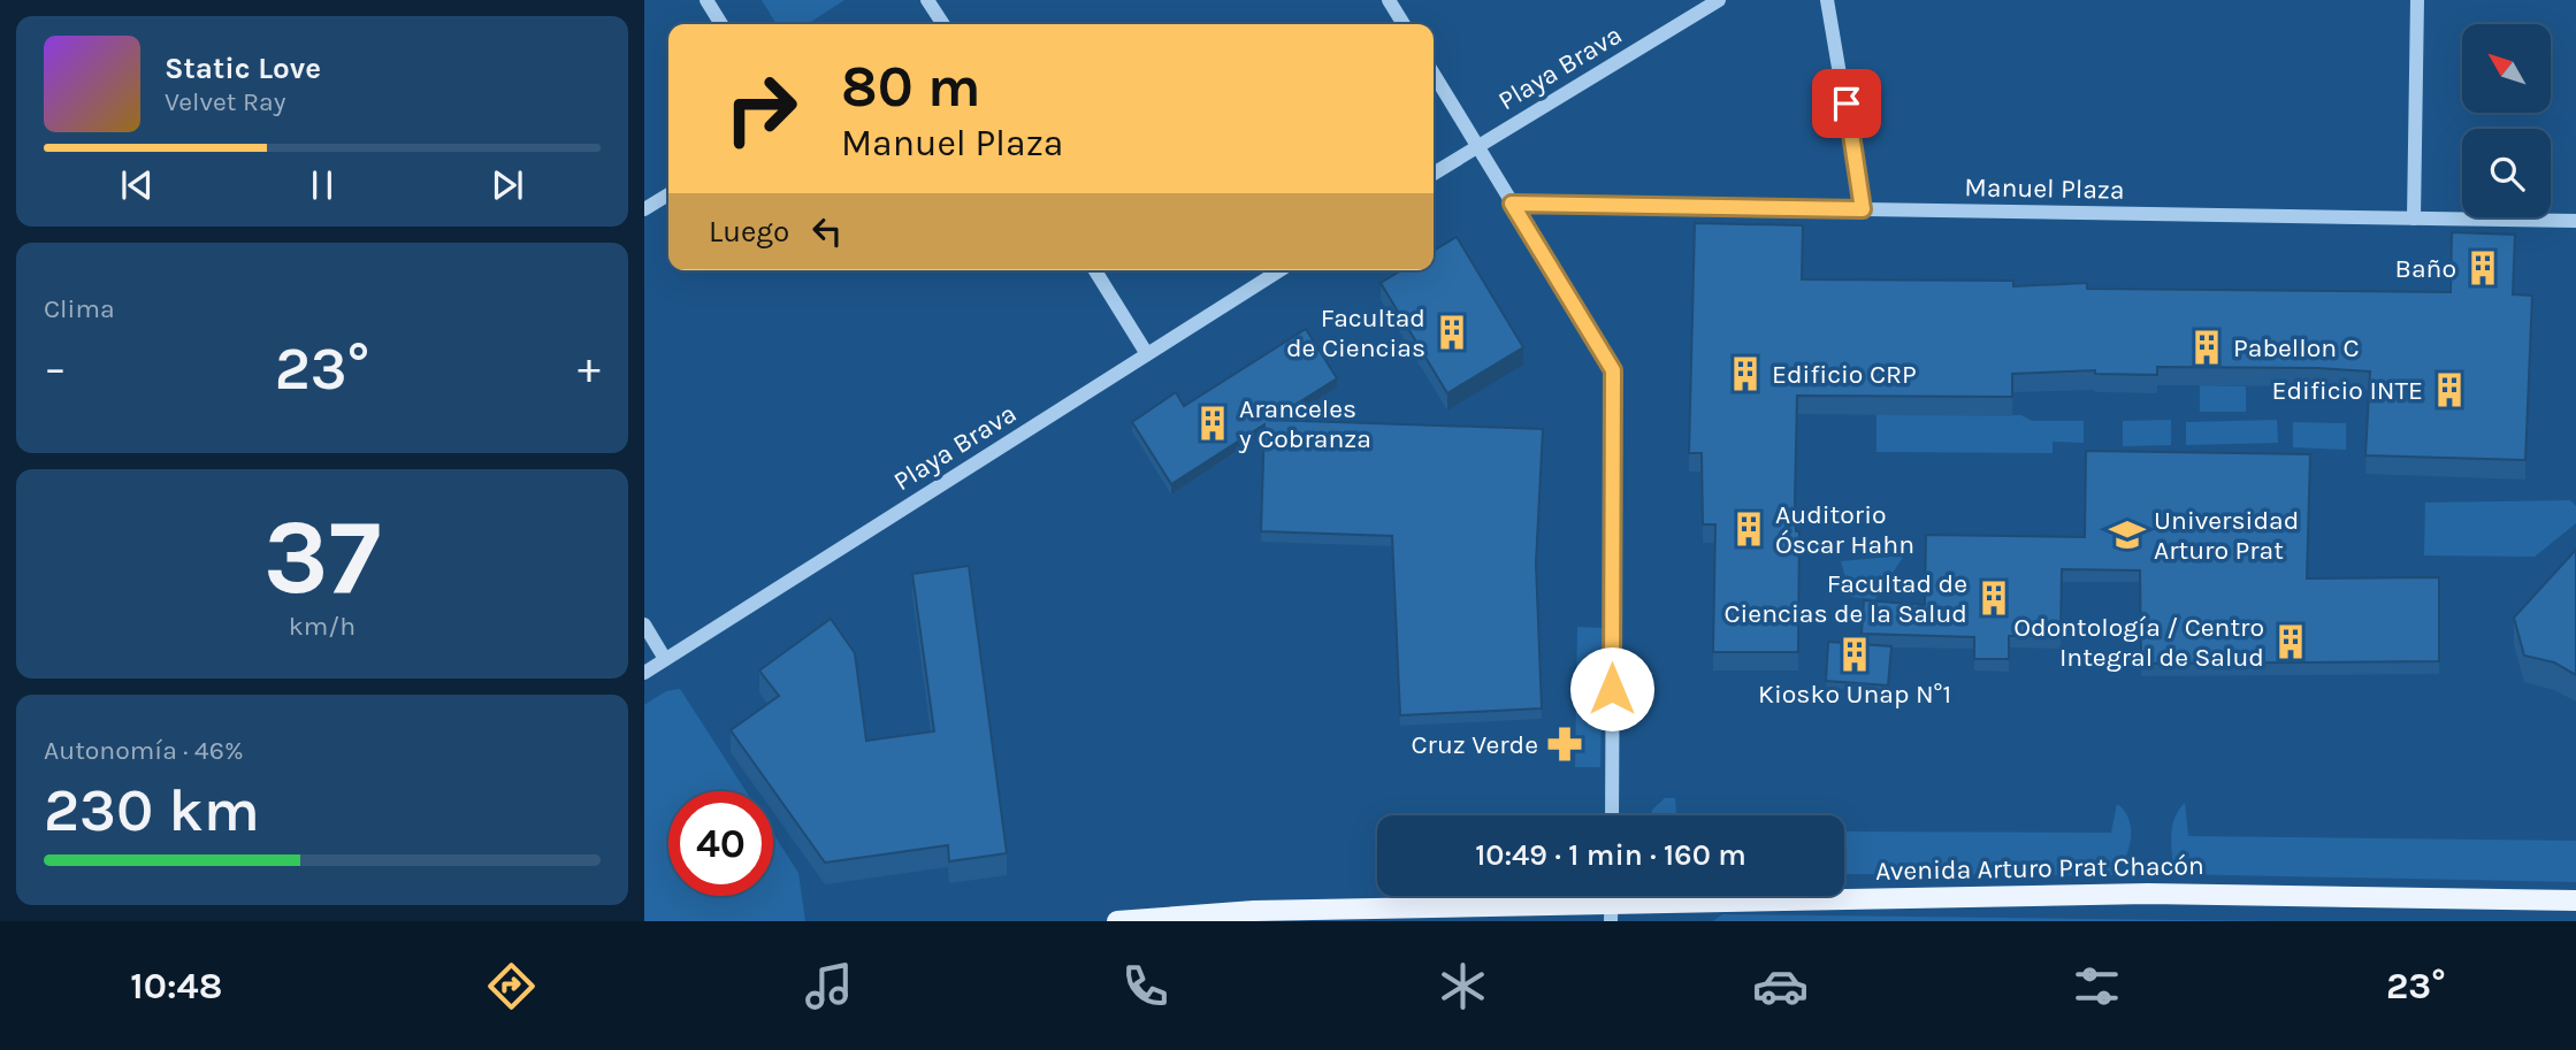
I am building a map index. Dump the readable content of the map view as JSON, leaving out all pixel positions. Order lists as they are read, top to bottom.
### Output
{
  "streets": {
    "main road": ["Avenida Arturo Prat Chacón"],
    "street": ["Playa Brava", "Manuel Plaza"]
  },
  "places": {
    "building": [
      "Baño",
      "Facultad de Ciencias",
      "Pabellon C",
      "Edificio CRP",
      "Edificio INTE",
      "Aranceles y Cobranza",
      "Auditorio Óscar Hahn",
      "Facultad de Ciencias de la Salud",
      "Odontología / Centro Integral de Salud",
      "Kiosko Unap N°1"
    ],
    "school or university": ["Universidad Arturo Prat"],
    "pharmacy": ["Cruz Verde"]
  },
  "north": "top left",
  "page": {
    "turn": ["80 m", "Manuel Plaza"],
    "song": ["Static Love", "Velvet Ray"],
    "then": "Luego",
    "tile": [
      "Clima",
      ["37", "km/h"],
      ["Autonomía · 46%", "230 km"]
    ],
    "heat": ["−", "23°", "+"],
    "limit": "40",
    "trip": "10:49 · 1 min · 160 m",
    "tabs": ["10:48", "23°"]
  }
}
